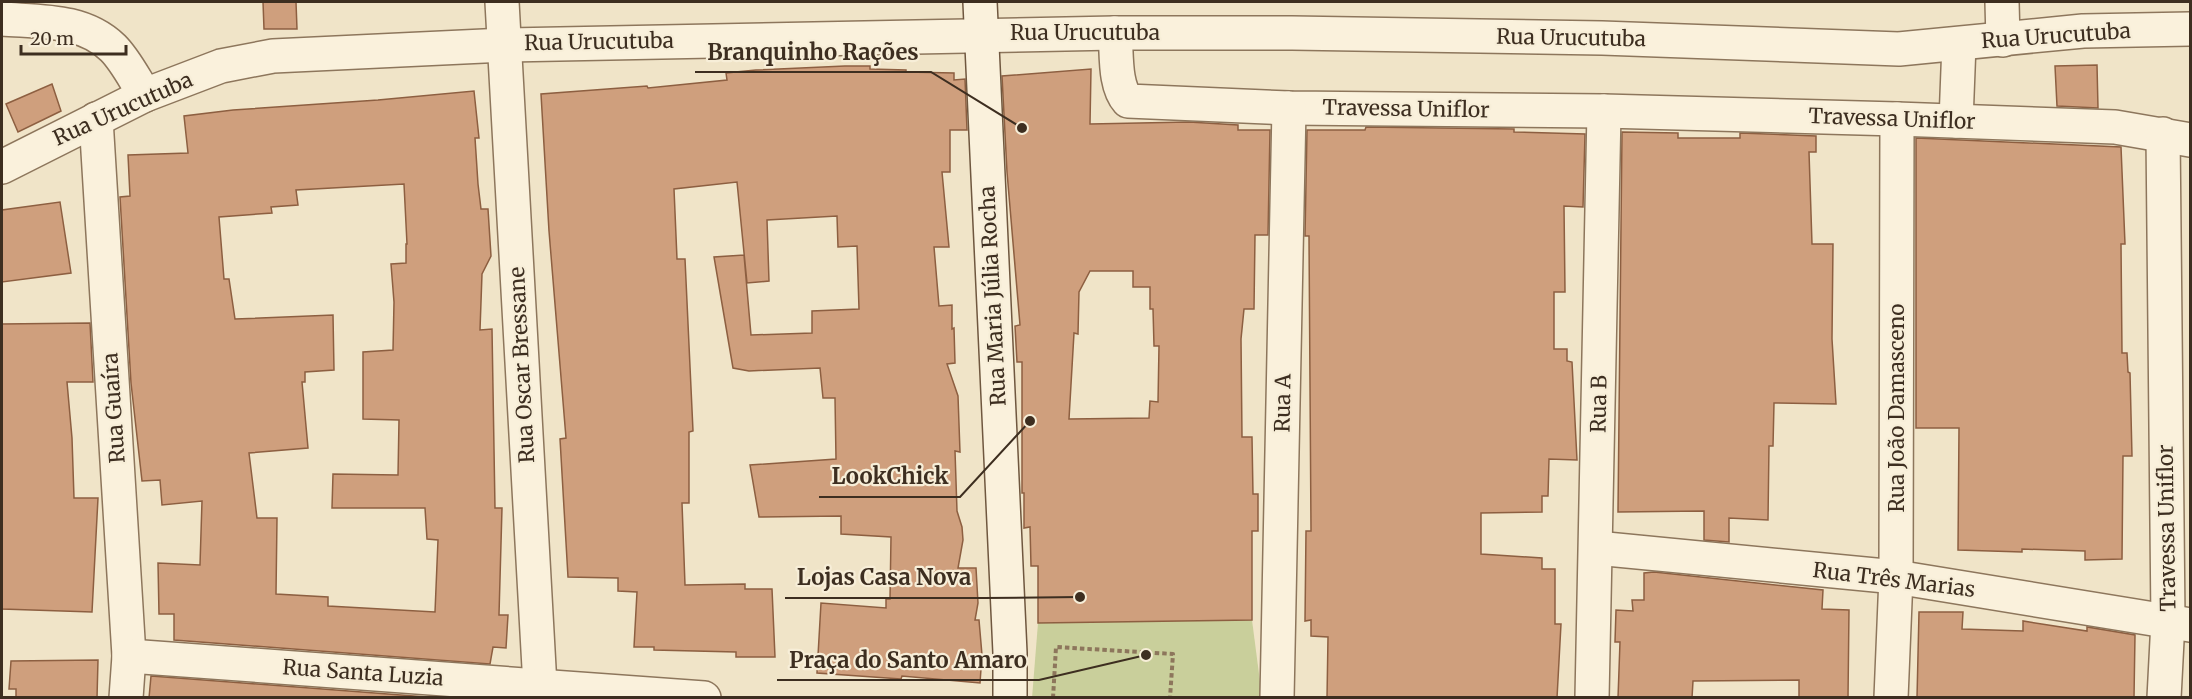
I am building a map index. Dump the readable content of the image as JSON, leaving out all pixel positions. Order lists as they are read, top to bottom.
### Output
{
  "streets": {
    "street": [
      "Rua Urucutuba",
      "Travessa Uniflor",
      "Rua Maria Júlia Rocha",
      "Rua Oscar Bressane",
      "Rua A",
      "Rua B",
      "Rua Guaíra",
      "Rua João Damasceno",
      "Rua Três Marias",
      "Rua Santa Luzia"
    ]
  },
  "crossings": [
    ["Rua Urucutuba", "Travessa Uniflor"],
    ["Rua Urucutuba", "Rua Maria Júlia Rocha"],
    ["Rua Urucutuba", "Rua Oscar Bressane"],
    ["Rua Urucutuba", "Rua Guaíra"],
    ["Travessa Uniflor", "Rua A"],
    ["Travessa Uniflor", "Rua B"],
    ["Travessa Uniflor", "Rua João Damasceno"],
    ["Travessa Uniflor", "Rua Três Marias"],
    ["Rua Oscar Bressane", "Rua Santa Luzia"],
    ["Rua B", "Rua Três Marias"],
    ["Rua Guaíra", "Rua Santa Luzia"],
    ["Rua João Damasceno", "Rua Três Marias"]
  ],
  "places": [
    "Branquinho Rações",
    "LookChick",
    "Lojas Casa Nova",
    "Praça do Santo Amaro"
  ],
  "scale_bar": "20 m"
}
